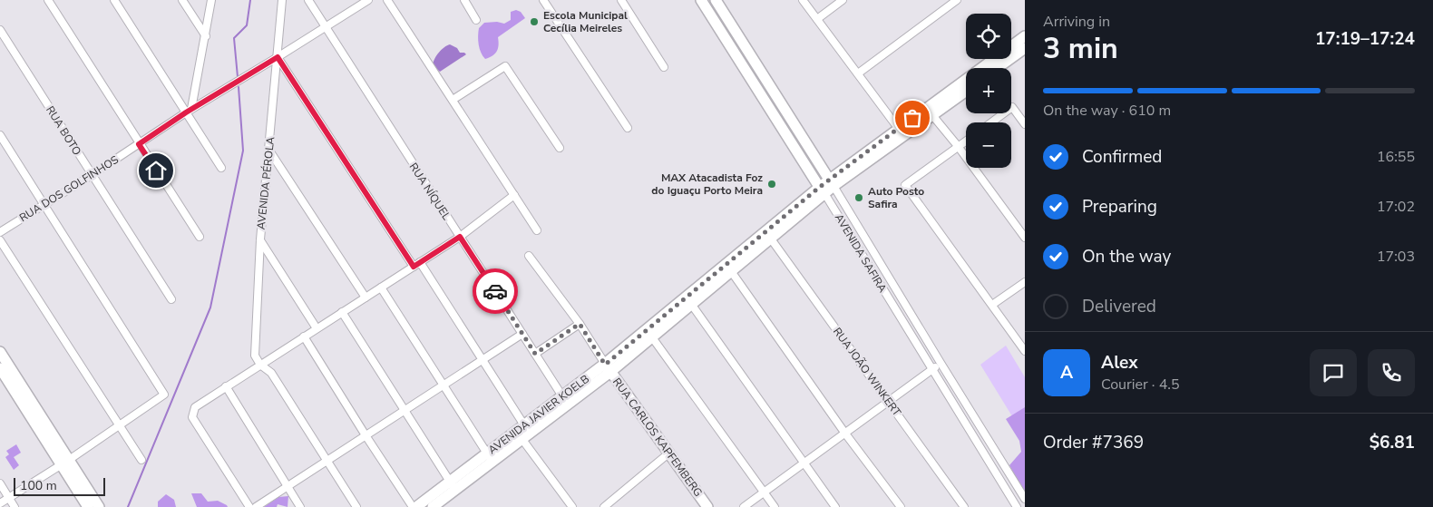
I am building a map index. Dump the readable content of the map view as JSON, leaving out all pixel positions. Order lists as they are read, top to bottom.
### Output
{
  "streets": {
    "street": [
      "RUA BOTO",
      "AVENIDA PÉROLA",
      "RUA DOS GOLFINHOS",
      "RUA NÍQUEL",
      "AVENIDA SAFIRA",
      "RUA JOÃO WINKERT",
      "AVENIDA JAVIER KOELB",
      "RUA CARLOS KAPFEMBERG"
    ]
  },
  "crossings": [
    ["RUA BOTO", "RUA DOS GOLFINHOS"],
    ["AVENIDA PÉROLA", "RUA DOS GOLFINHOS"],
    ["RUA DOS GOLFINHOS", "RUA NÍQUEL"],
    ["RUA NÍQUEL", "AVENIDA JAVIER KOELB"],
    ["AVENIDA SAFIRA", "AVENIDA JAVIER KOELB"],
    ["RUA JOÃO WINKERT", "AVENIDA JAVIER KOELB"],
    ["AVENIDA JAVIER KOELB", "RUA CARLOS KAPFEMBERG"]
  ],
  "places": ["Escola Municipal Cecília Meireles", "MAX Atacadista Foz do Iguaçu Porto Meira", "Auto Posto Safira"],
  "scale_bar": "100 m",
  "page": {
    "heading": ["3 min", "Arriving in", "17:19–17:24"],
    "panel": [
      "Alex",
      "Courier · 4.5",
      "Order #7369",
      "$6.81"
    ],
    "map_buttons": ["+", "−"],
    "bar": "On the way · 610 m",
    "list": [
      ["Confirmed", "16:55"],
      ["Preparing", "17:02"],
      ["On the way", "17:03"],
      "Delivered"
    ],
    "round": "A",
    "scale": "100 m"
  }
}
